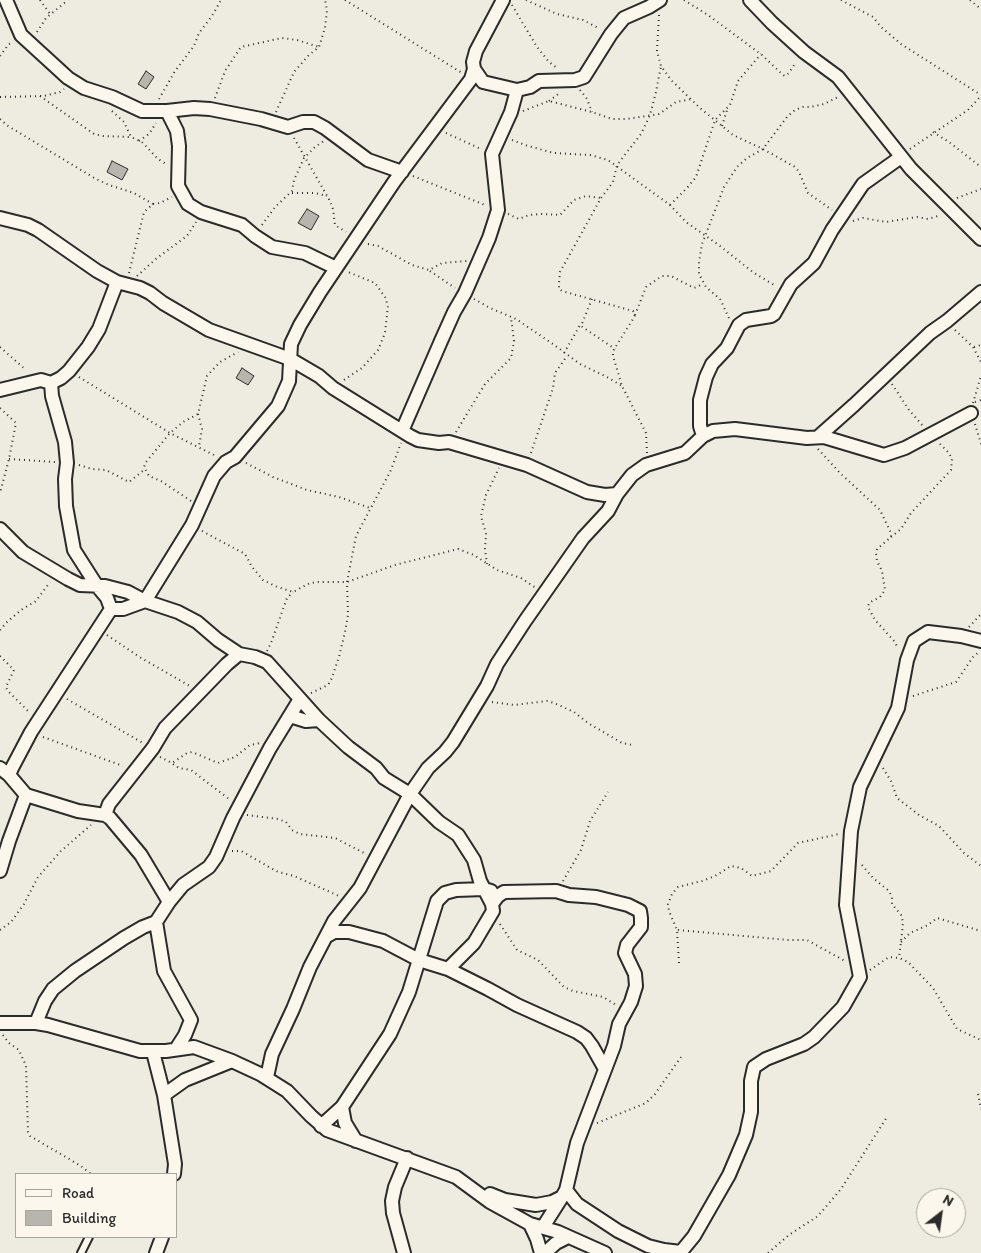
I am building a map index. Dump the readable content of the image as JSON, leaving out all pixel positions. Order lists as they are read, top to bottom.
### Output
{
  "legend": ["Road", "Building"],
  "north": "top right"
}
